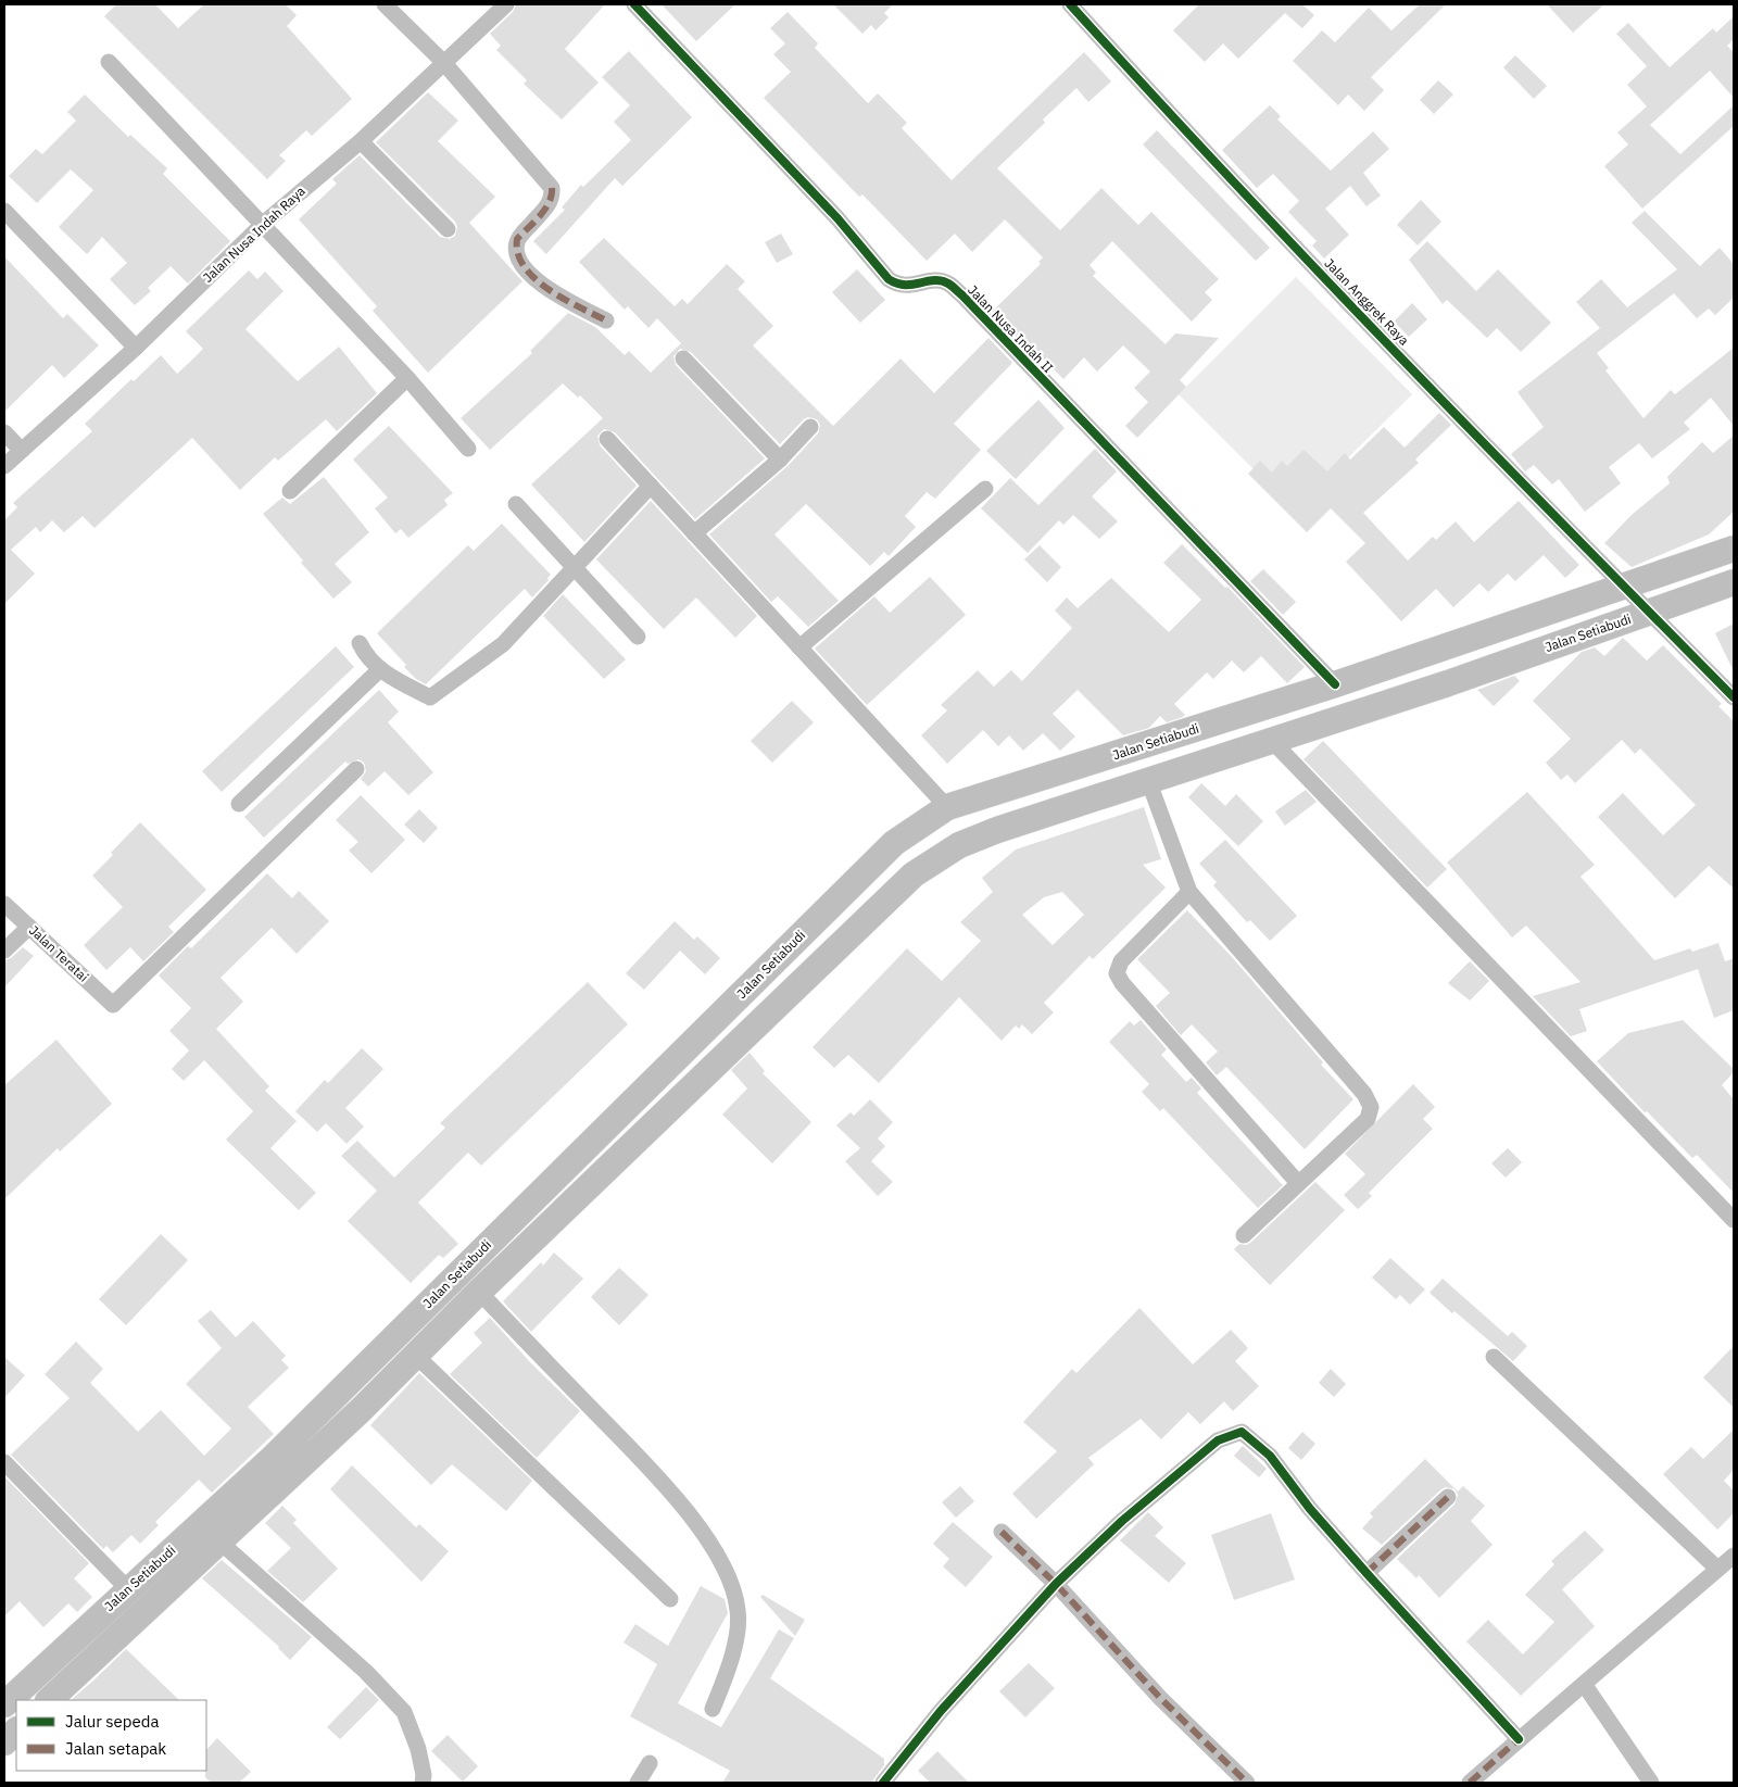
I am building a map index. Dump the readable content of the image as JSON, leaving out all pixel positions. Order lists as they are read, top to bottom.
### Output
{
  "streets": {
    "main road": ["Jalan Setiabudi"],
    "street": [
      "Jalan Nusa Indah Raya",
      "Jalan Anggrek Raya",
      "Jalan Nusa Indah II",
      "Jalan Teratai"
    ]
  },
  "crossings": [
    ["Jalan Anggrek Raya", "Jalan Setiabudi"],
    ["Jalan Nusa Indah II", "Jalan Setiabudi"]
  ],
  "legend": ["Jalur sepeda", "Jalan setapak"]
}
